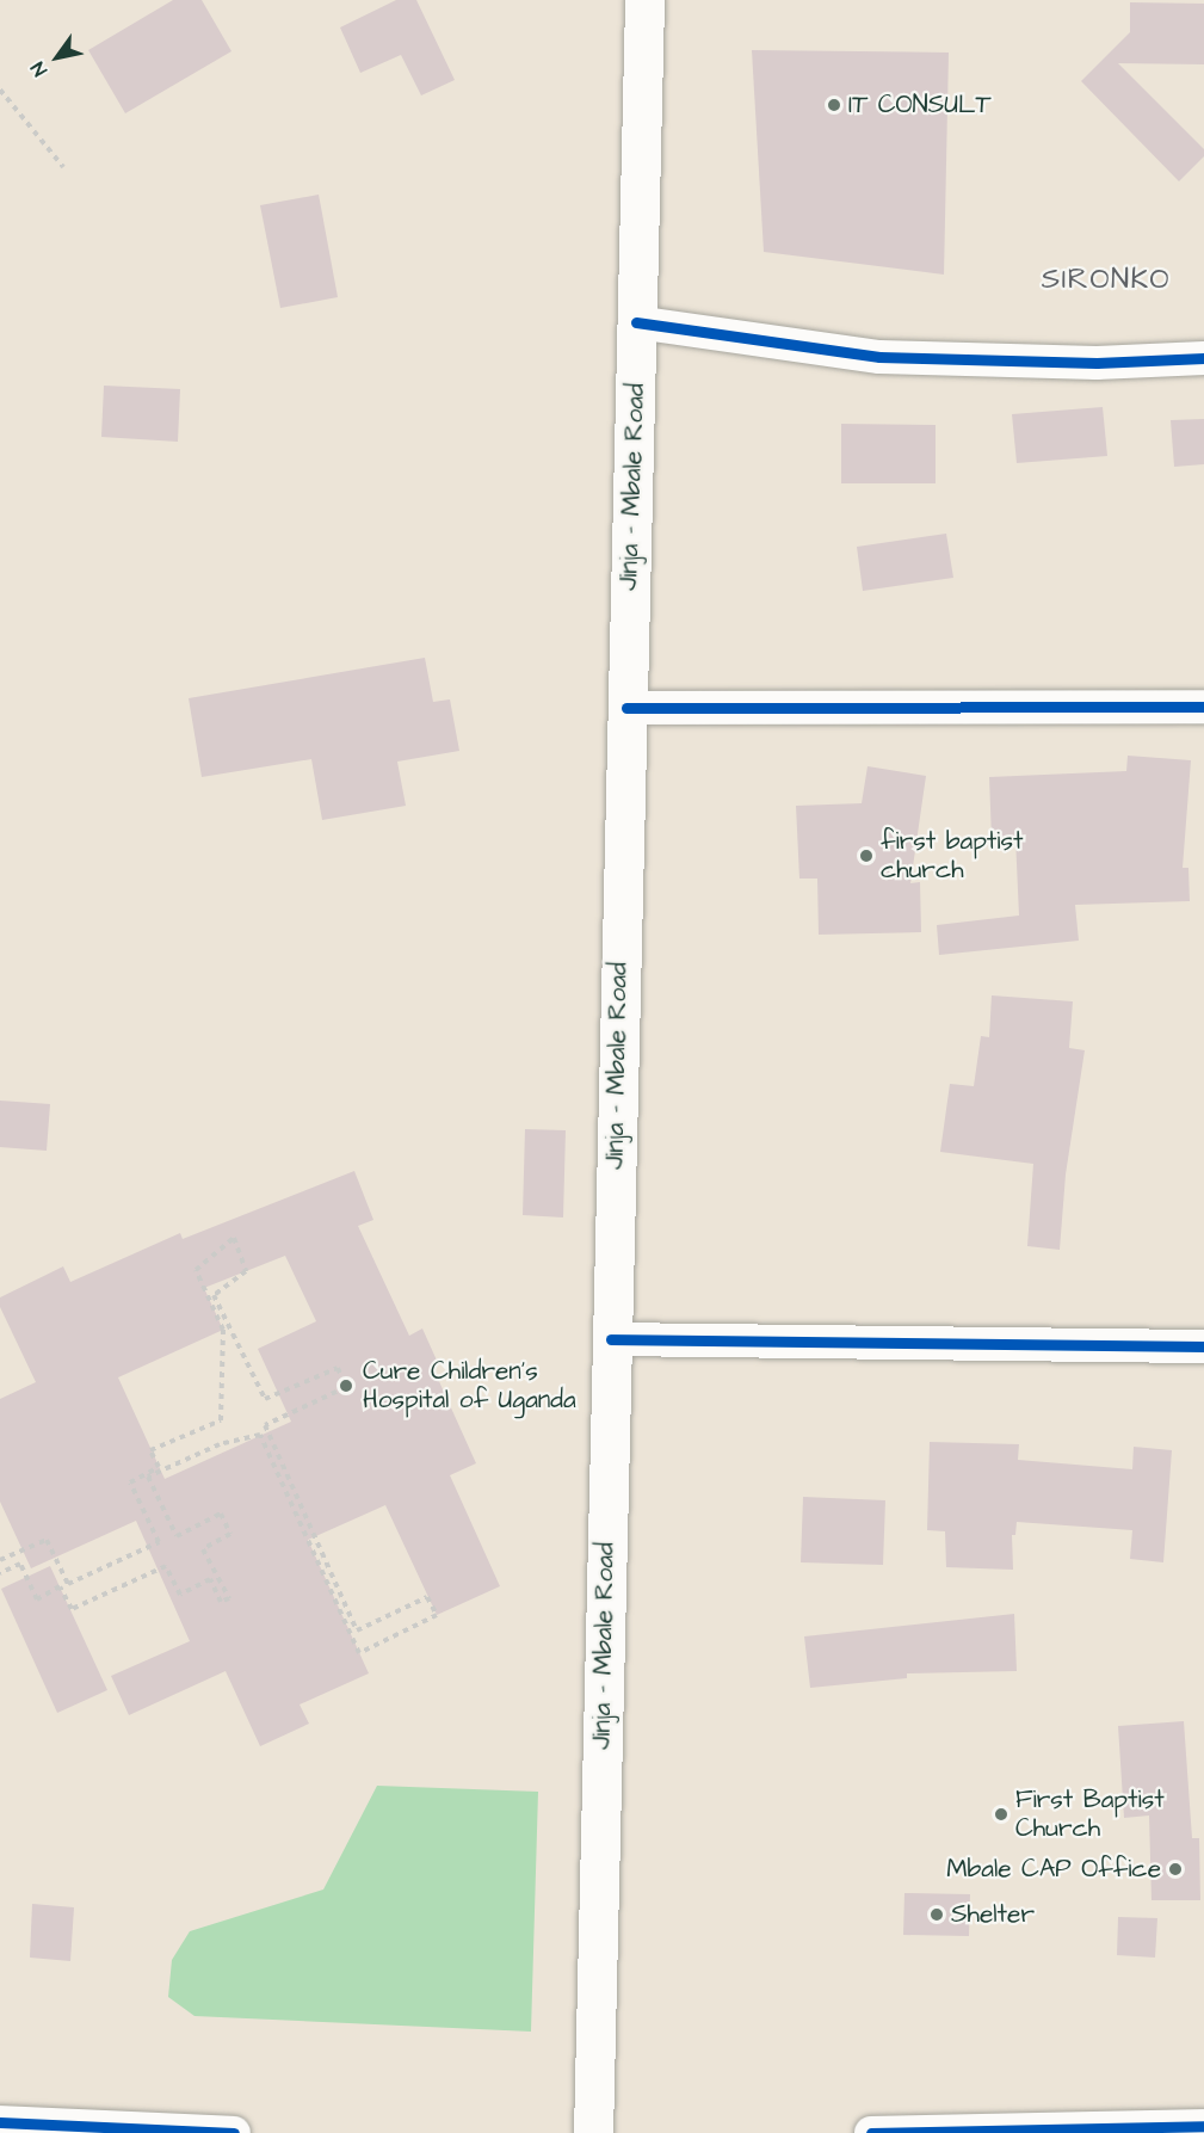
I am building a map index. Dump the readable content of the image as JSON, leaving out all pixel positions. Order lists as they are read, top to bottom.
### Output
{
  "streets": {
    "main road": ["Jinja - Mbale Road"]
  },
  "districts": ["SIRONKO"],
  "places": [
    "IT CONSULT",
    "first baptist church",
    "Cure Children's Hospital of Uganda",
    "First Baptist Church",
    "Mbale CAP Office",
    "Shelter"
  ],
  "north": "bottom left"
}
